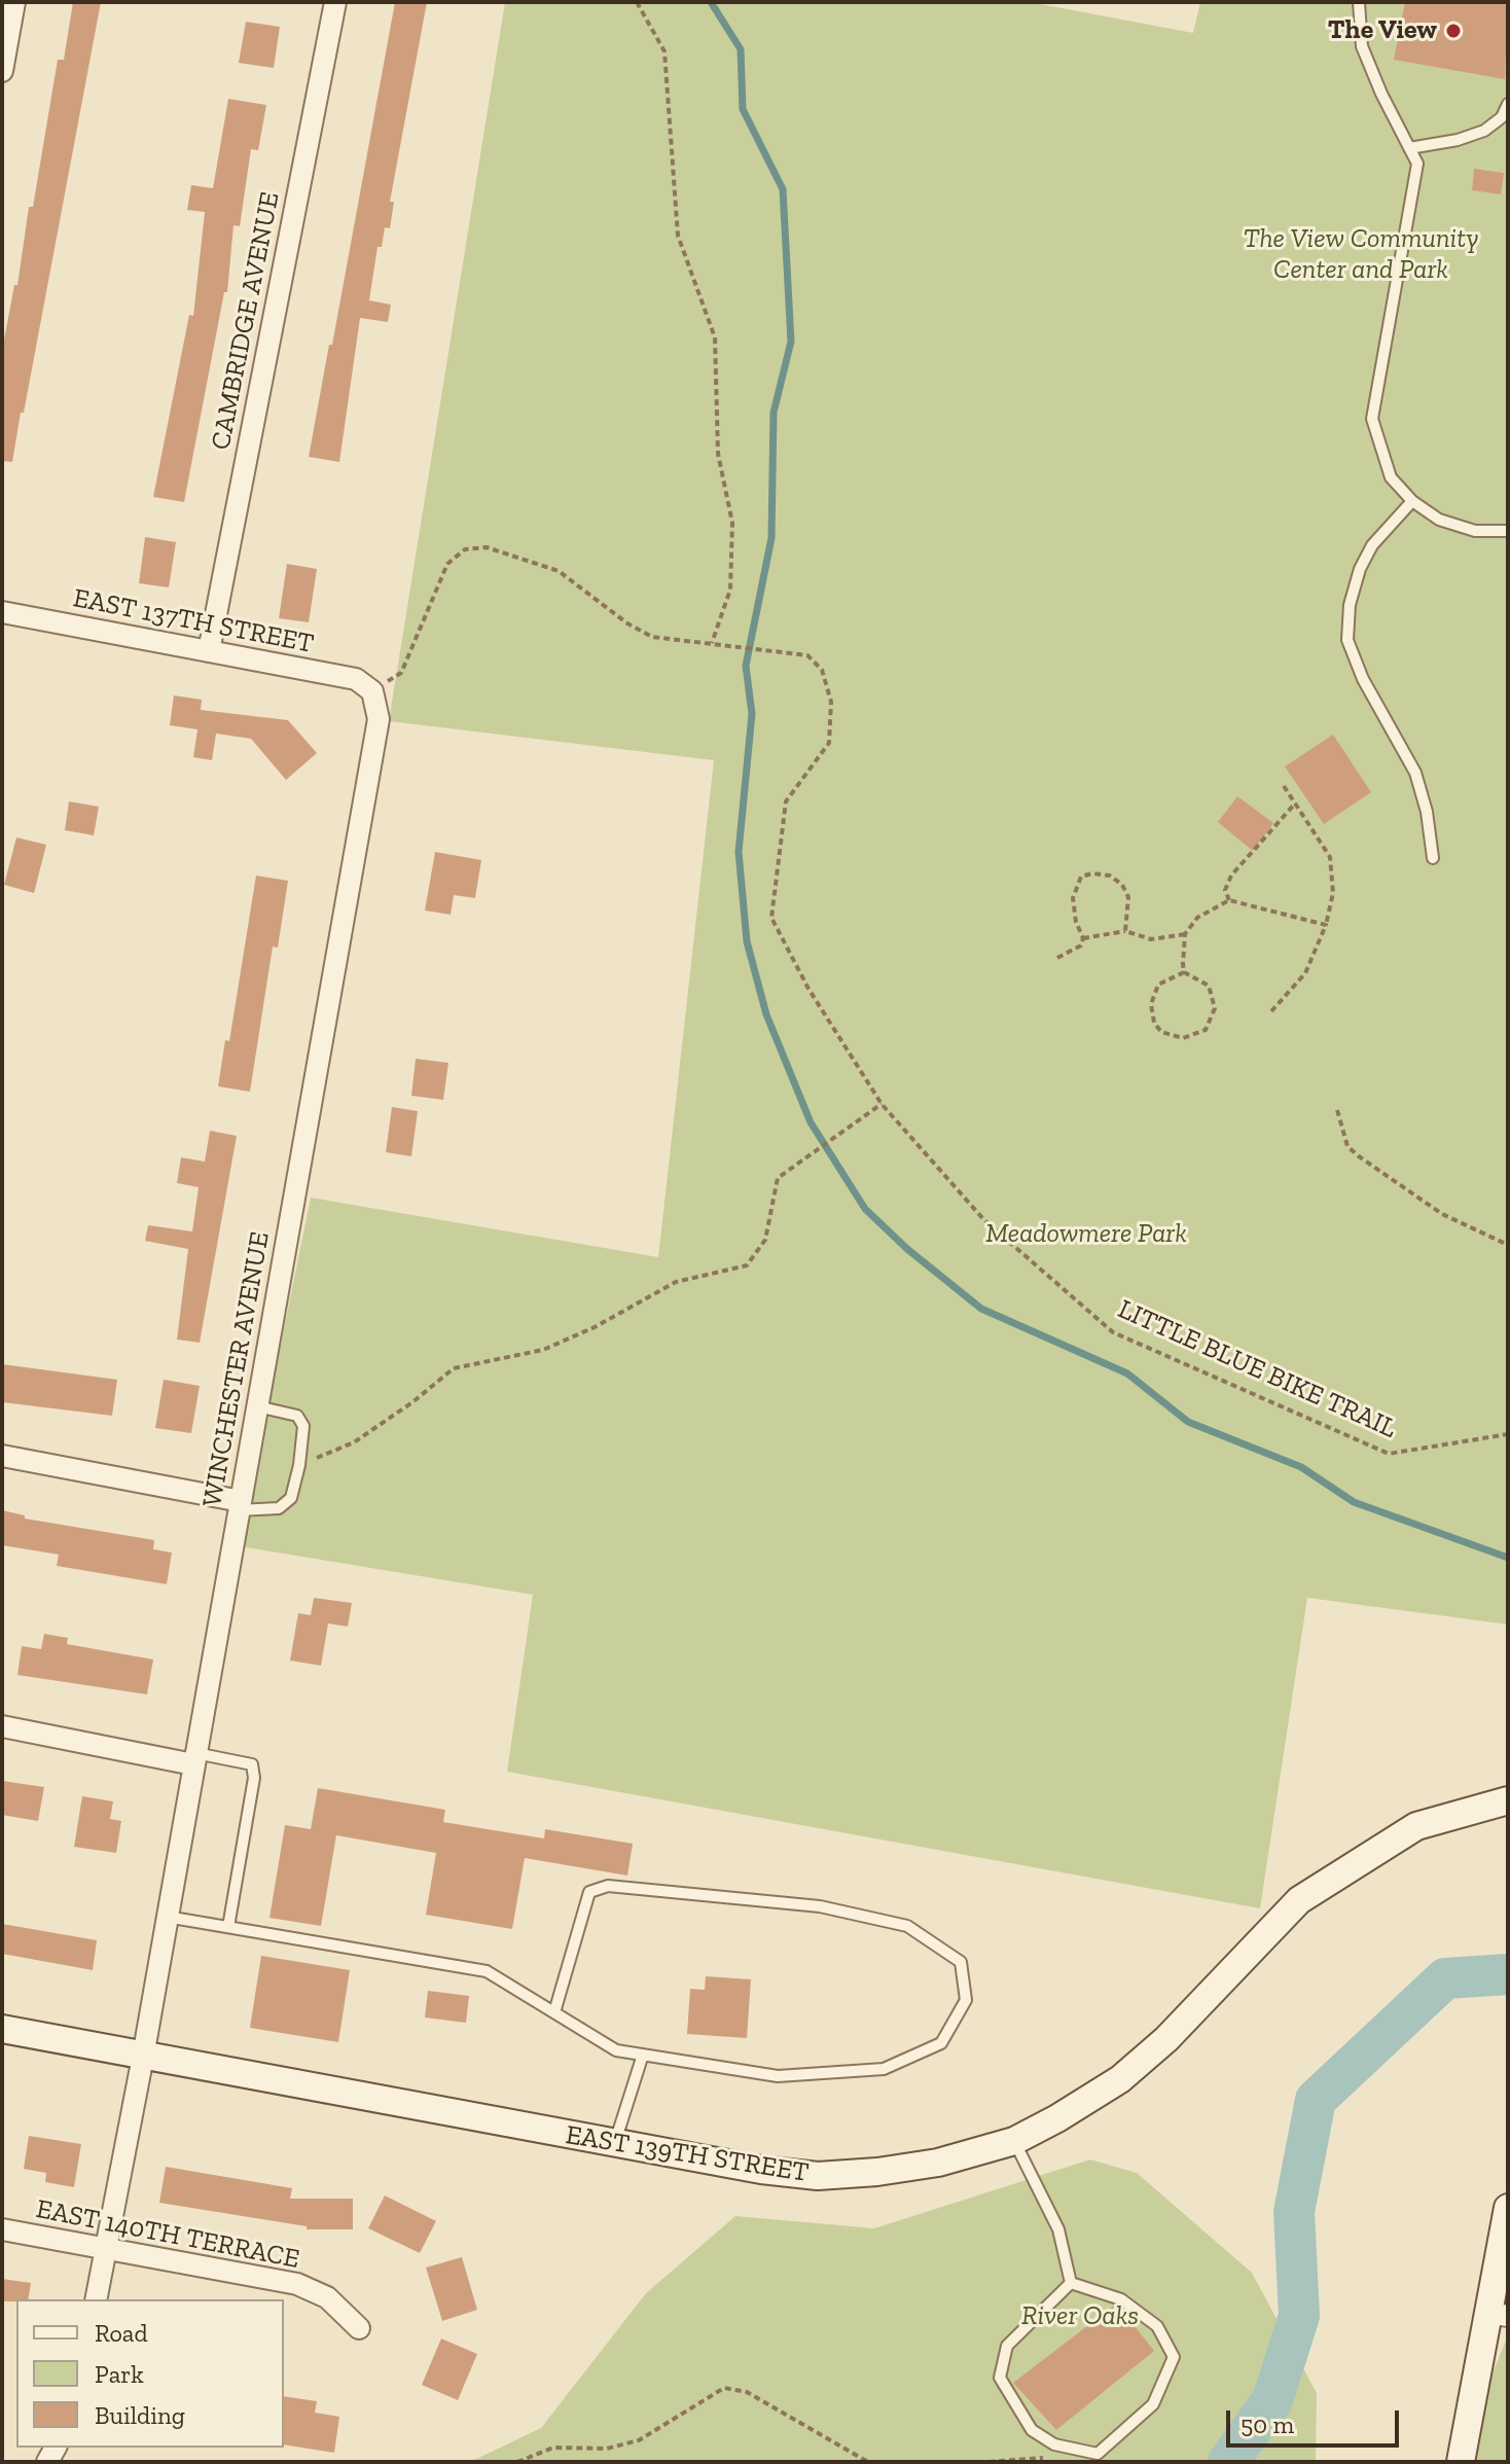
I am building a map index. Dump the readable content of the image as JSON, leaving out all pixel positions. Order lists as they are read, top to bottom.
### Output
{
  "streets": {
    "street": [
      "CAMBRIDGE AVENUE",
      "EAST 137TH STREET",
      "WINCHESTER AVENUE",
      "EAST 139TH STREET",
      "EAST 140TH TERRACE"
    ],
    "path": ["LITTLE BLUE BIKE TRAIL"]
  },
  "crossings": [
    ["CAMBRIDGE AVENUE", "EAST 137TH STREET"],
    ["EAST 137TH STREET", "WINCHESTER AVENUE"],
    ["EAST 137TH STREET", "LITTLE BLUE BIKE TRAIL"],
    ["WINCHESTER AVENUE", "LITTLE BLUE BIKE TRAIL"],
    ["WINCHESTER AVENUE", "EAST 139TH STREET"],
    ["WINCHESTER AVENUE", "EAST 140TH TERRACE"]
  ],
  "parks": ["The View Community Center and Park", "Meadowmere Park", "River Oaks"],
  "places": ["The View"],
  "legend": ["Road", "Park", "Building"],
  "scale_bar": "50 m"
}
